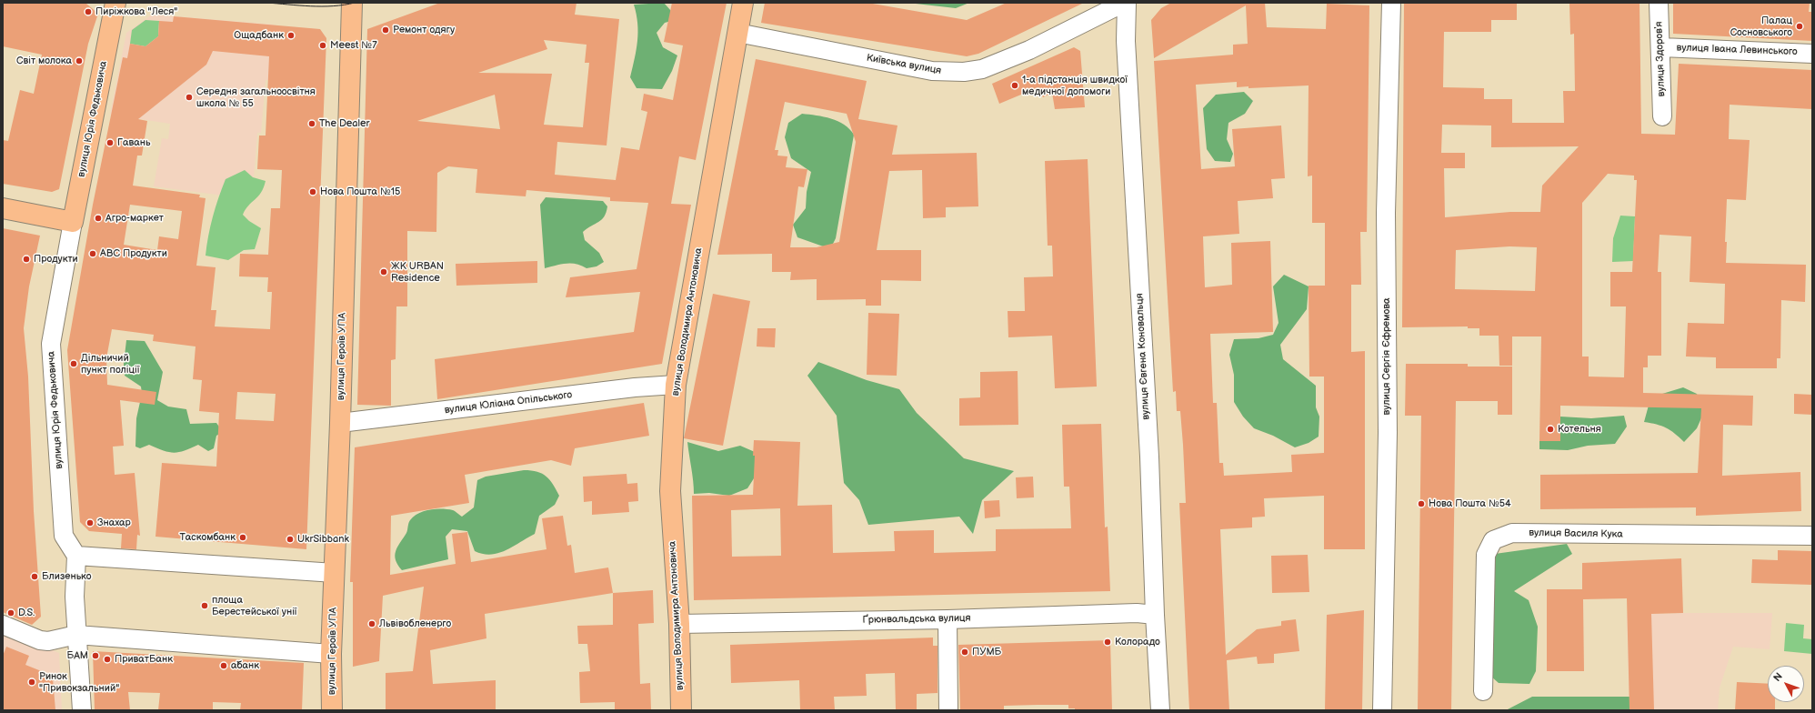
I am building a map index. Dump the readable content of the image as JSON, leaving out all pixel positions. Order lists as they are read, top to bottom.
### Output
{
  "streets": {
    "main road": ["вулиця Юрія Федьковича", "вулиця Володимира Антоновича", "вулиця Героїв УПА"],
    "street": [
      "вулиця Івана Левинського",
      "вулиця Здоровʼя",
      "Київська вулиця",
      "вулиця Євгена Коновальця",
      "вулиця Сергія Єфремова",
      "вулиця Юліана Опільського",
      "вулиця Василя Кука",
      "Ґрюнвальдська вулиця"
    ]
  },
  "crossings": [
    ["вулиця Івана Левинського", "вулиця Здоровʼя"],
    ["Київська вулиця", "вулиця Володимира Антоновича"],
    ["вулиця Володимира Антоновича", "вулиця Юліана Опільського"],
    ["вулиця Володимира Антоновича", "Ґрюнвальдська вулиця"],
    ["вулиця Героїв УПА", "вулиця Юліана Опільського"],
    ["вулиця Євгена Коновальця", "Ґрюнвальдська вулиця"]
  ],
  "places": [
    "Пиріжкова \"Леся\"",
    "Палац Сосновського",
    "Ремонт одягу",
    "Ощадбанк",
    "Meest №7",
    "Світ молока",
    "1-а підстанція швидкої медичної допомоги",
    "Середня загальноосвітня школа № 55",
    "The Dealer",
    "Гавань",
    "Нова Пошта №15",
    "Агро-маркет",
    "ABC Продукти",
    "Продукти",
    "ЖК URBAN Residence",
    "Дільничий пункт поліції",
    "Котельня",
    "Нова Пошта №54",
    "Знахар",
    "Таскомбанк",
    "UkrSibbank",
    "Близенько",
    "площа Берестейської унії",
    "D.S.",
    "Львівобленерго",
    "Колорадо",
    "ПУМБ",
    "БАМ",
    "ПриватБанк",
    "а̀банк",
    "Ринок \"Привокзальний\""
  ],
  "north": "top left"
}
